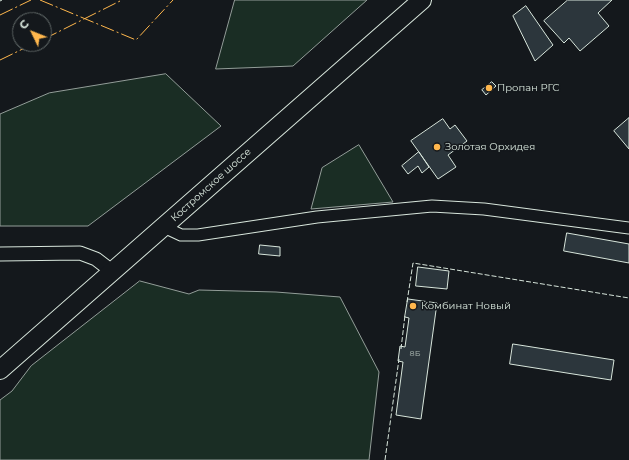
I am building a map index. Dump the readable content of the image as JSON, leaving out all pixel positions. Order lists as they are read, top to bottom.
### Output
{
  "streets": {
    "highway": ["Костромское шоссе"]
  },
  "places": ["Пропан РГС", "Золотая Орхидея", "Комбинат Новый"],
  "house_numbers": ["8Б"],
  "north": "top left"
}
